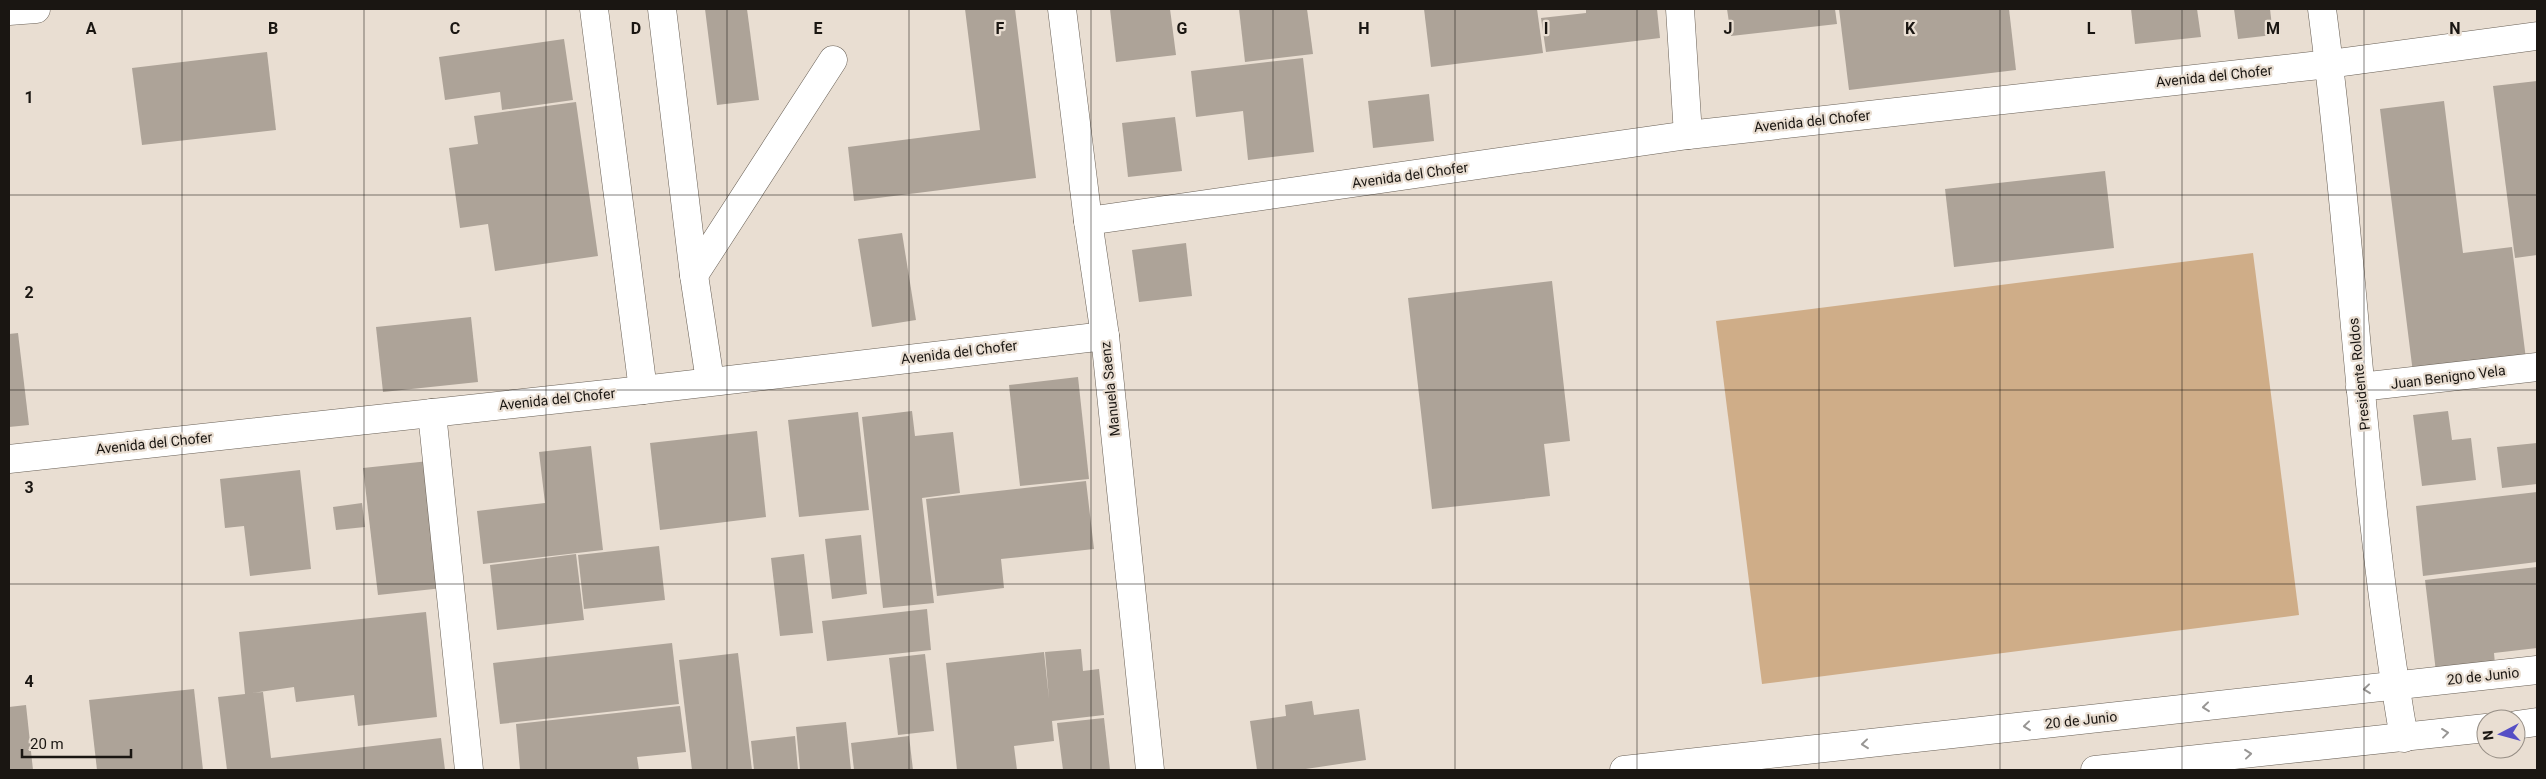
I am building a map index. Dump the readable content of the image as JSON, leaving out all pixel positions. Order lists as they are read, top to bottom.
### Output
{
  "streets": {
    "street": [
      "Avenida del Chofer",
      "Presidente Roldos",
      "Juan Benigno Vela",
      "Manuela Saenz",
      "20 de Junio"
    ]
  },
  "crossings": [
    ["Avenida del Chofer", "Presidente Roldos"],
    ["Avenida del Chofer", "Manuela Saenz"],
    ["Presidente Roldos", "Juan Benigno Vela"],
    ["Presidente Roldos", "20 de Junio"]
  ],
  "scale_bar": "20 m",
  "north": "left",
  "grid": {
    "columns": [
      "A",
      "B",
      "C",
      "D",
      "E",
      "F",
      "G",
      "H",
      "I",
      "J",
      "K",
      "L",
      "M",
      "N"
    ],
    "rows": [
      "1",
      "2",
      "3",
      "4"
    ]
  }
}
